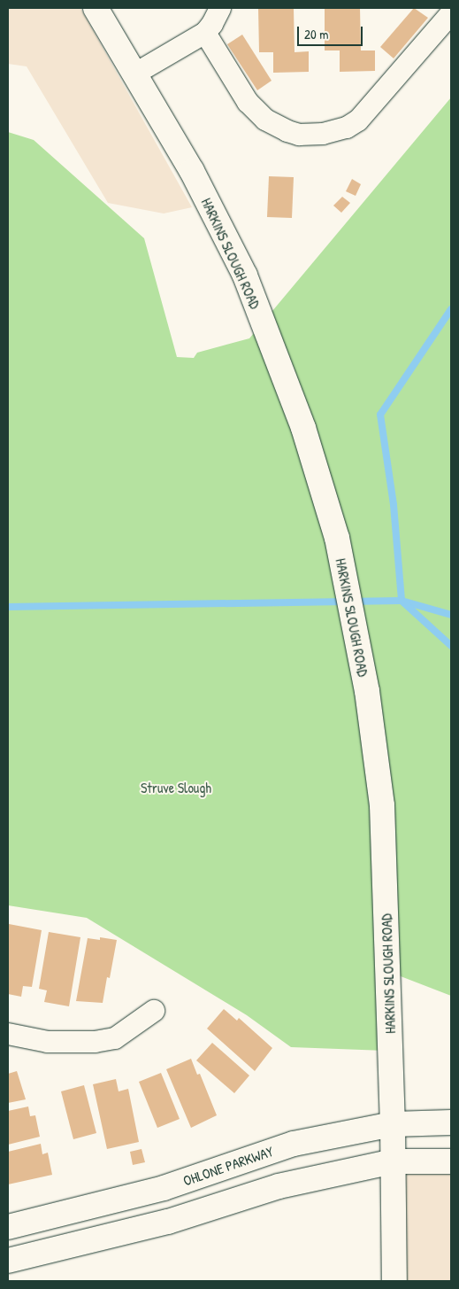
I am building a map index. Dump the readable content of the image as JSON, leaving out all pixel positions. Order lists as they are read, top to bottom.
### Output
{
  "streets": {
    "main road": ["HARKINS SLOUGH ROAD", "OHLONE PARKWAY"]
  },
  "crossings": [
    ["HARKINS SLOUGH ROAD", "OHLONE PARKWAY"]
  ],
  "parks": ["Struve Slough"],
  "scale_bar": "20 m"
}
